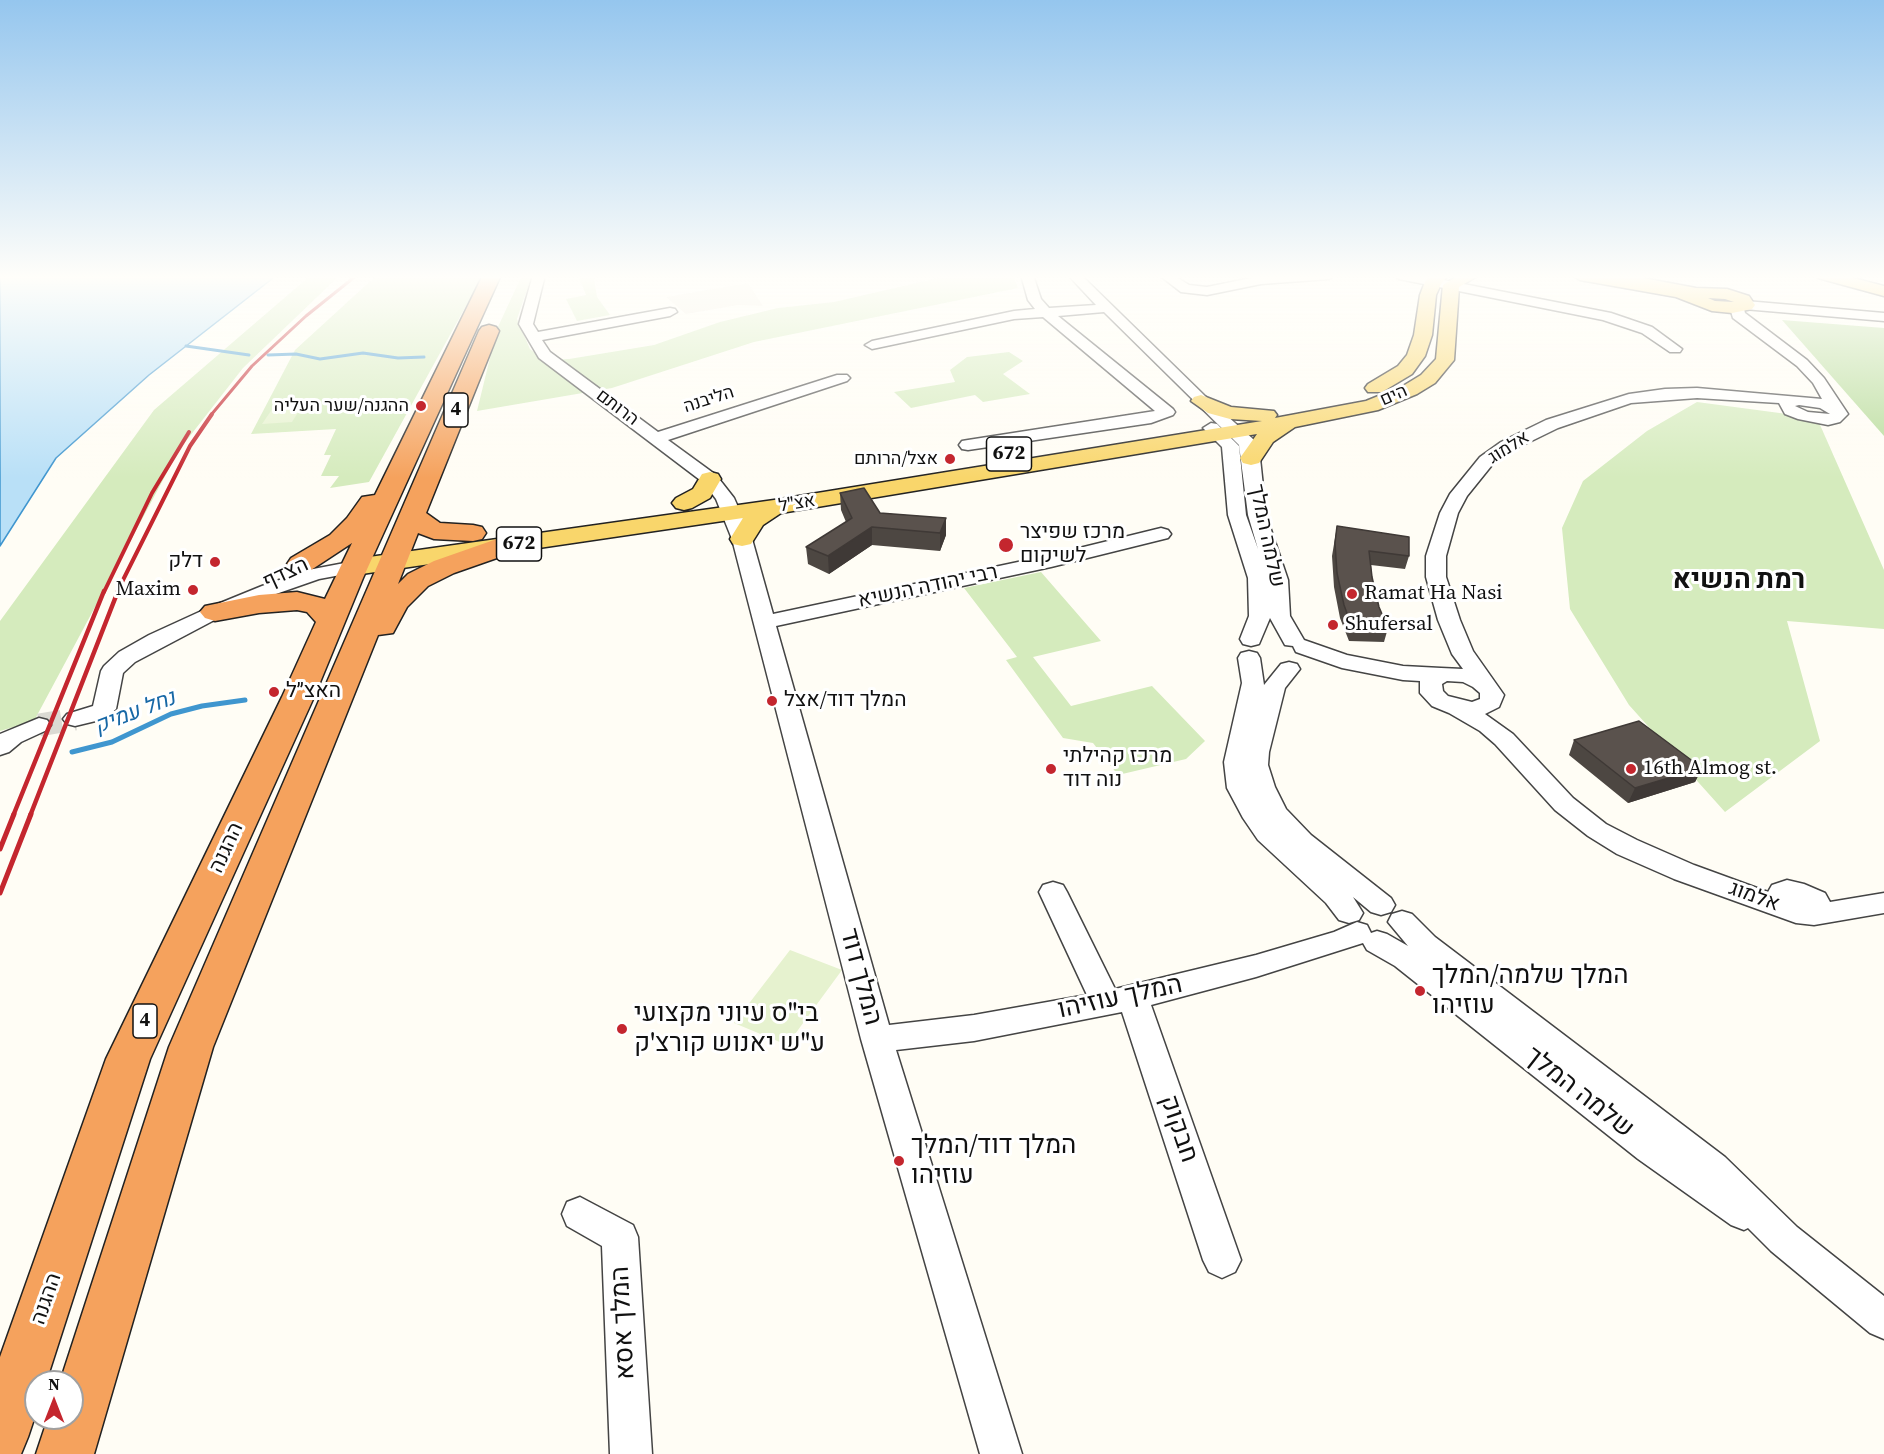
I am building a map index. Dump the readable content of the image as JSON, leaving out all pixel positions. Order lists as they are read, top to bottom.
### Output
{
  "streets": {
    "highway": ["4", "ההגנה"],
    "main road": ["הים", "672", "אצ\"ל"],
    "street": [
      "הליבנה",
      "הרותם",
      "אלמוג",
      "שלמה המלך",
      "הצדף",
      "רבי יהודה הנשיא",
      "המלך דוד",
      "המלך עוזיהו",
      "חבקוק",
      "המלך אסא"
    ]
  },
  "crossings": [
    ["הים", "אצ\"ל"],
    ["הים", "שלמה המלך"],
    ["הליבנה", "הרותם"],
    ["הרותם", "אצ\"ל"],
    ["הרותם", "המלך דוד"],
    ["אצ\"ל", "שלמה המלך"],
    ["אצ\"ל", "הצדף"],
    ["אצ\"ל", "ההגנה"],
    ["אצ\"ל", "המלך דוד"],
    ["שלמה המלך", "המלך עוזיהו"],
    ["הצדף", "ההגנה"],
    ["רבי יהודה הנשיא", "המלך דוד"],
    ["המלך דוד", "המלך עוזיהו"],
    ["המלך עוזיהו", "חבקוק"]
  ],
  "districts": ["רמת הנשיא"],
  "water": ["נחל עמיק"],
  "places": [
    "ההגנה/שער העליה",
    "אצל/הרותם",
    "מרכז שפיצר לשיקום",
    "דלק",
    "Maxim",
    "Ramat Ha Nasi",
    "Shufersal",
    "האצ״ל",
    "המלך דוד/אצל",
    "מרכז קהילתי נוה דוד",
    "16th Almog st.",
    "המלך שלמה/המלך עוזיהו",
    "בי\"ס עיוני מקצועי ע\"ש יאנוש קורצ'ק",
    "המלך דוד/המלך עוזיהו"
  ],
  "north": "top"
}
